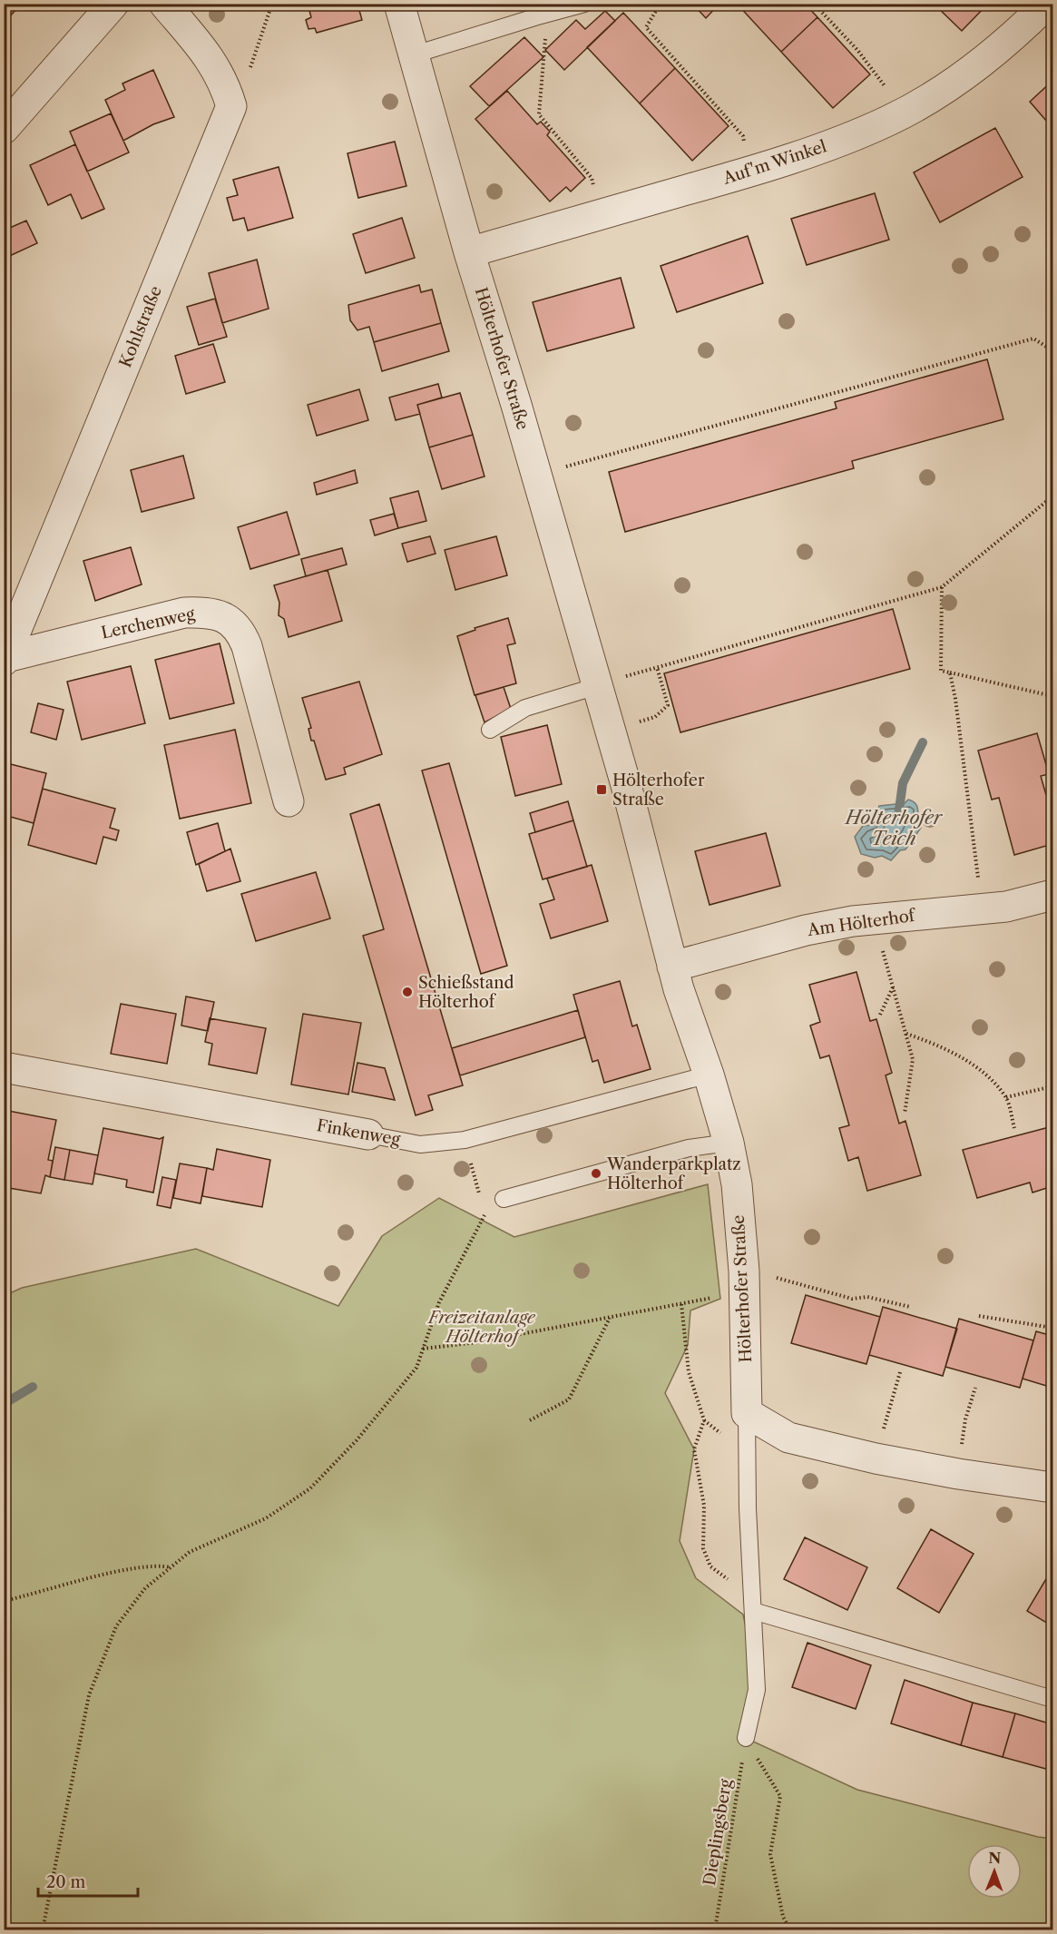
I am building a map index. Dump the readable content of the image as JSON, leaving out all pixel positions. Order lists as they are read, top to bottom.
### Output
{
  "streets": {
    "street": [
      "Auf'm Winkel",
      "Kohlstraße",
      "Hölterhofer Straße",
      "Lerchenweg",
      "Am Hölterhof",
      "Finkenweg"
    ],
    "path": ["Dieplingsberg"]
  },
  "crossings": [
    ["Auf'm Winkel", "Hölterhofer Straße"],
    ["Kohlstraße", "Lerchenweg"],
    ["Hölterhofer Straße", "Am Hölterhof"],
    ["Hölterhofer Straße", "Finkenweg"],
    ["Hölterhofer Straße", "Dieplingsberg"]
  ],
  "water": ["Hölterhofer Teich"],
  "parks": ["Freizeitanlage Hölterhof"],
  "places": {
    "transit": ["Hölterhofer Straße"],
    "other": ["Schießstand Hölterhof", "Wanderparkplatz Hölterhof"]
  },
  "scale_bar": "20 m",
  "north": "top"
}
